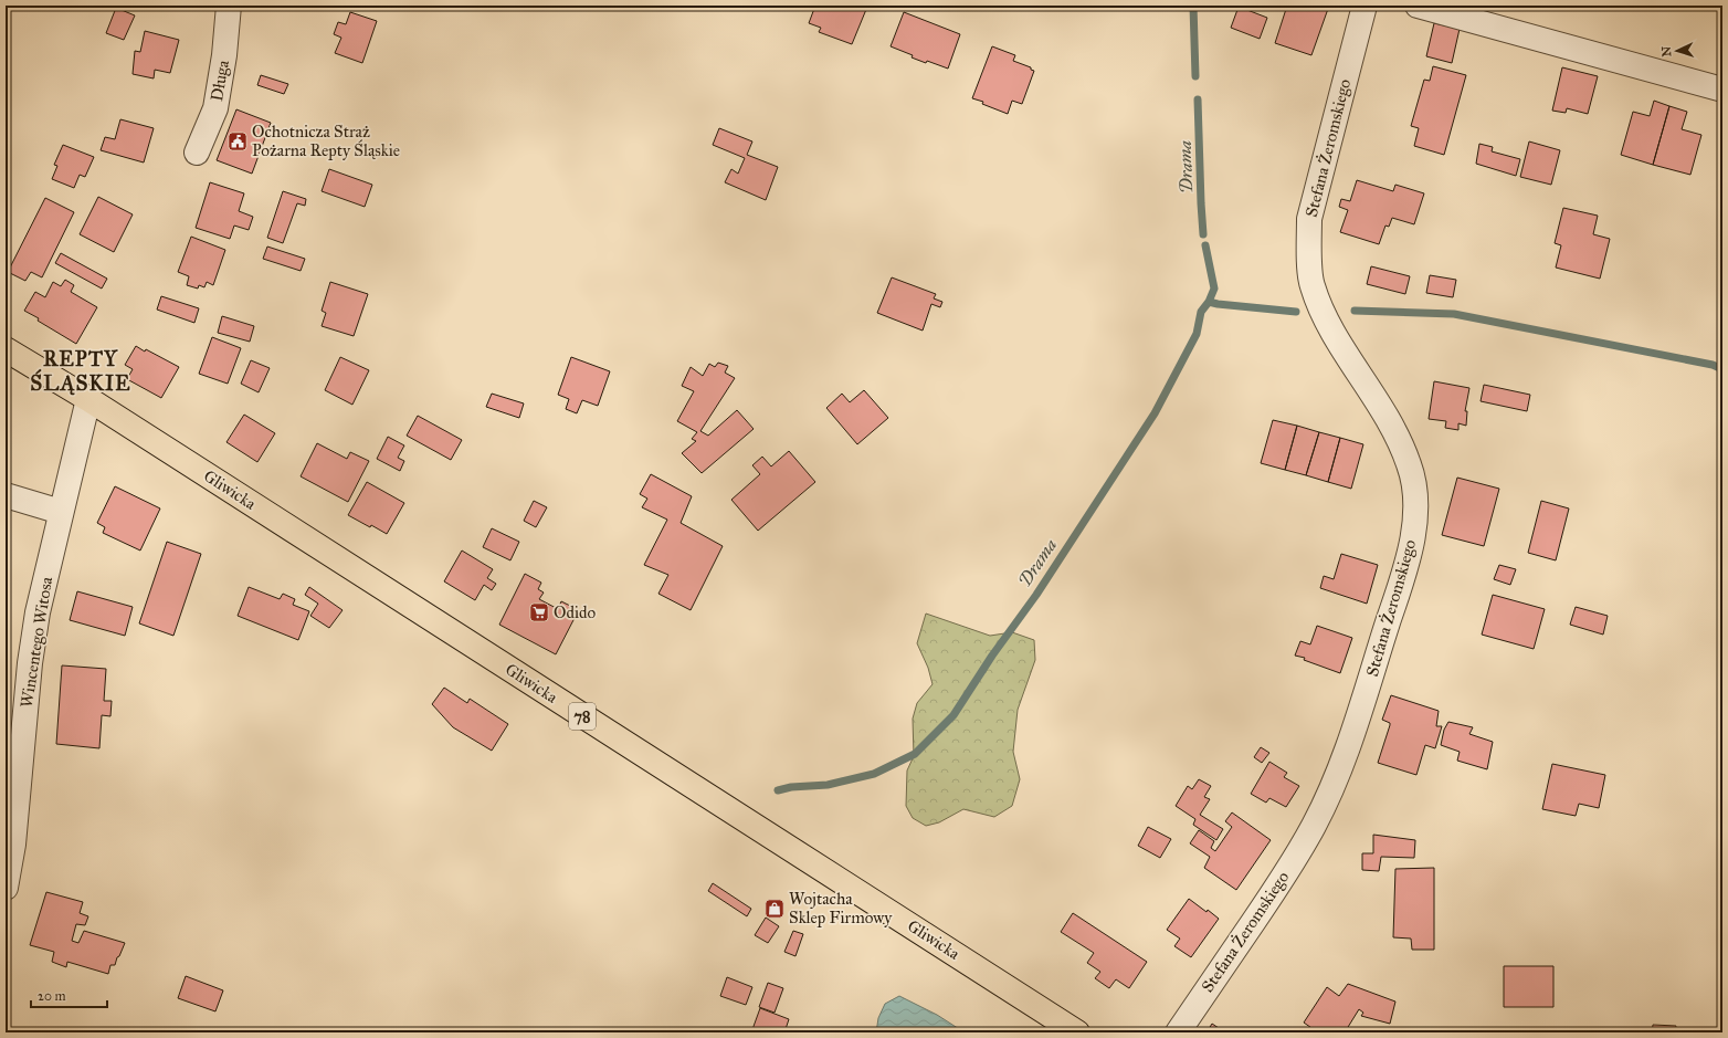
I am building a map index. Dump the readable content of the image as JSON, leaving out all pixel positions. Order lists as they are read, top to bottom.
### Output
{
  "streets": {
    "main road": ["Gliwicka", "78"],
    "street": ["Długa", "Stefana Żeromskiego", "Wincentego Witosa"]
  },
  "crossings": [
    ["Gliwicka", "Wincentego Witosa"]
  ],
  "districts": ["REPTY ŚLĄSKIE"],
  "water": ["Drama"],
  "places": {
    "public building": ["Ochotnicza Straż Pożarna Repty Śląskie"],
    "supermarket": ["Odido"],
    "shop": ["Wojtacha Sklep Firmowy"]
  },
  "scale_bar": "20 m",
  "north": "left"
}
